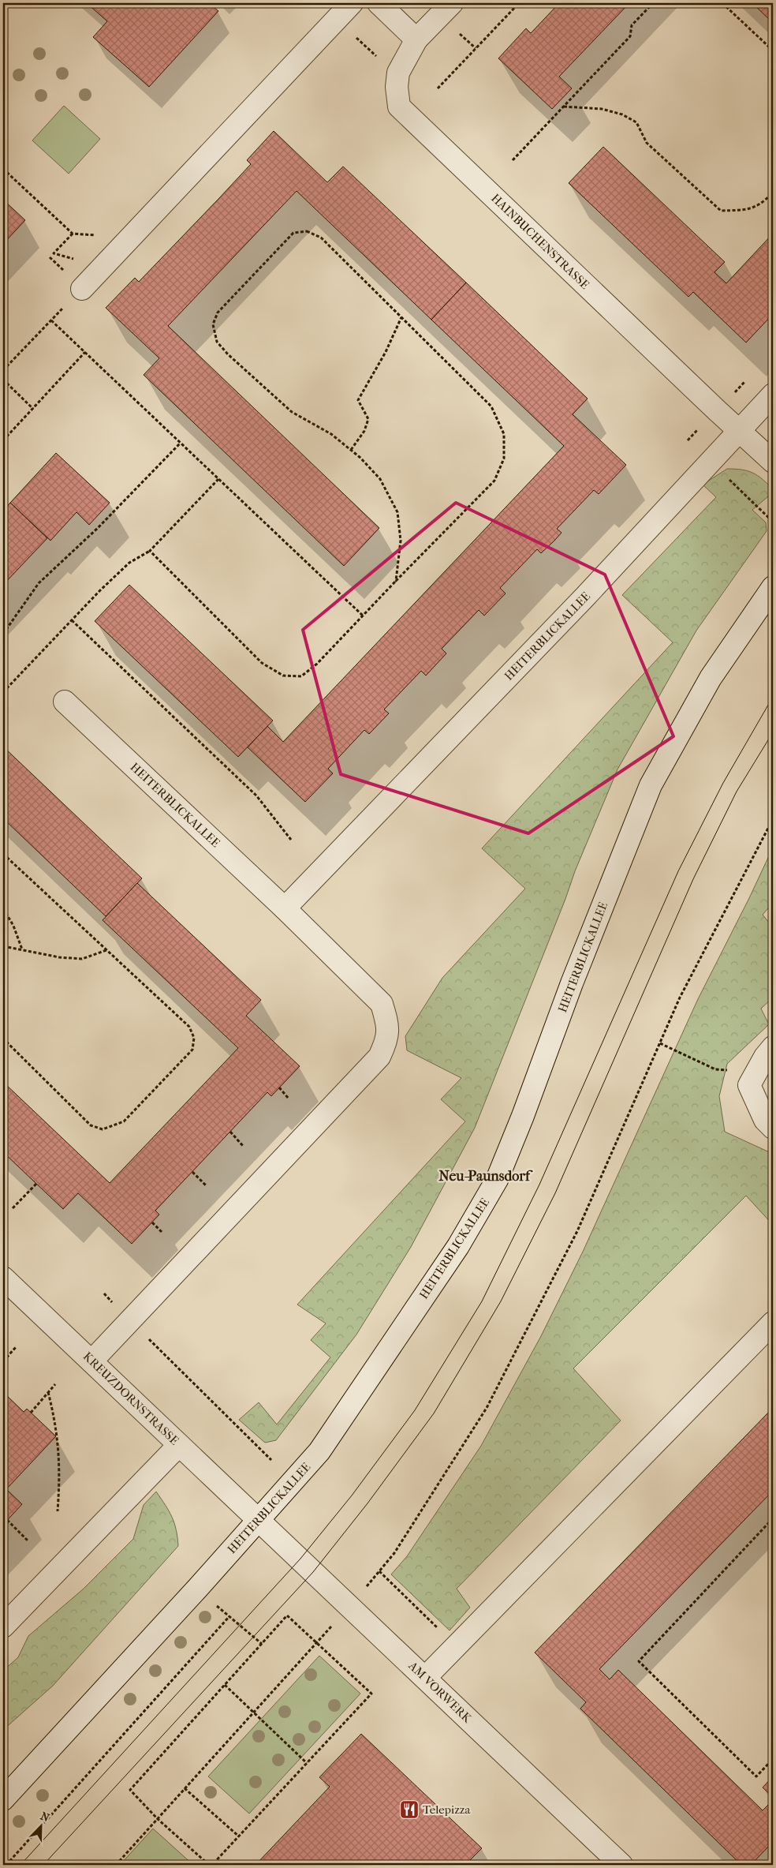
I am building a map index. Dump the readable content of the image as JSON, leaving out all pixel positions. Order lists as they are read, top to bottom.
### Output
{
  "streets": {
    "street": [
      "HAINBUCHENSTRASSE",
      "HEITERBLICKALLEE",
      "KREUZDORNSTRASSE",
      "AM VORWERK"
    ]
  },
  "crossings": [
    ["HAINBUCHENSTRASSE", "HEITERBLICKALLEE"],
    ["HEITERBLICKALLEE", "KREUZDORNSTRASSE"],
    ["HEITERBLICKALLEE", "AM VORWERK"],
    ["KREUZDORNSTRASSE", "AM VORWERK"]
  ],
  "districts": ["Neu-Paunsdorf"],
  "places": {
    "restaurant": ["Telepizza"]
  },
  "north": "top right"
}
